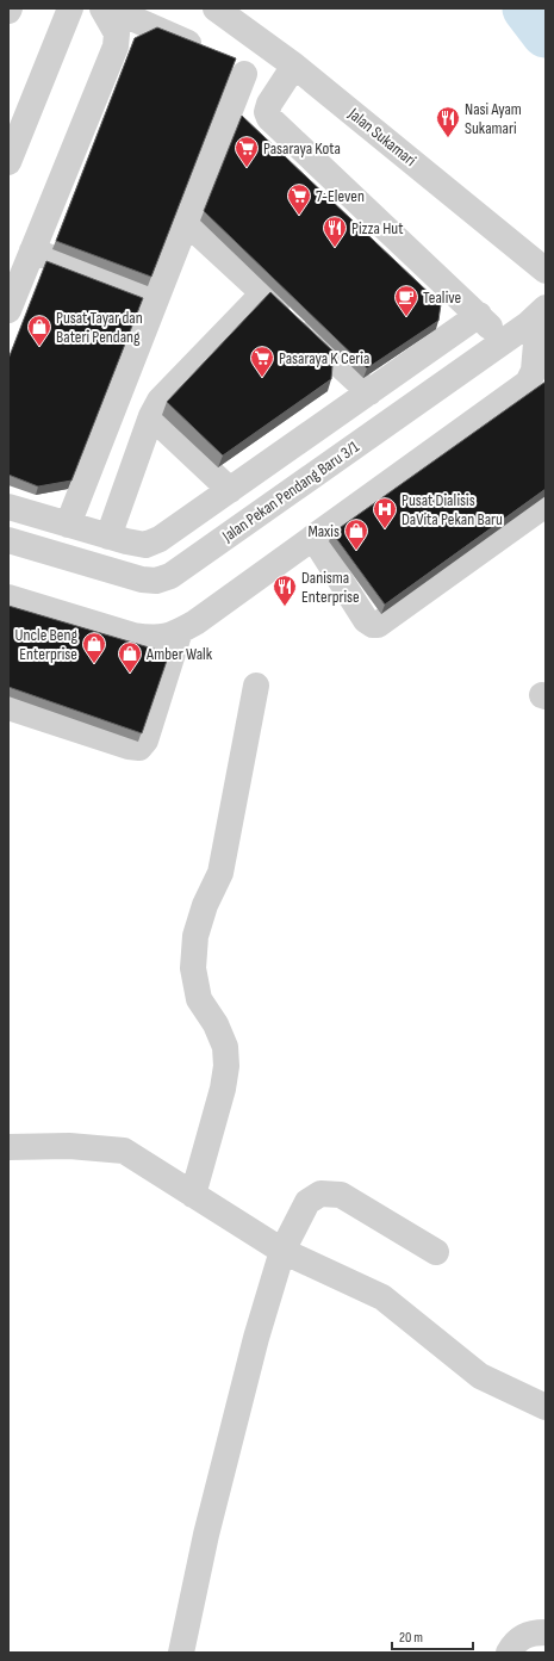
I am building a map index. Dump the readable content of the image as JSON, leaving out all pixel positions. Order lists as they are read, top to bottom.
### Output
{
  "streets": {
    "street": ["Jalan Sukamari", "Jalan Pekan Pendang Baru 3/1"]
  },
  "places": {
    "restaurant": ["Nasi Ayam Sukamari", "Pizza Hut", "Danisma Enterprise"],
    "supermarket": ["Pasaraya Kota", "7-Eleven", "Pasaraya K Ceria"],
    "cafe": ["Tealive"],
    "shop": [
      "Pusat Tayar dan Bateri Pendang",
      "Maxis",
      "Uncle Beng Enterprise",
      "Amber Walk"
    ],
    "hospital": ["Pusat Dialisis DaVita Pekan Baru"]
  },
  "scale_bar": "20 m"
}
